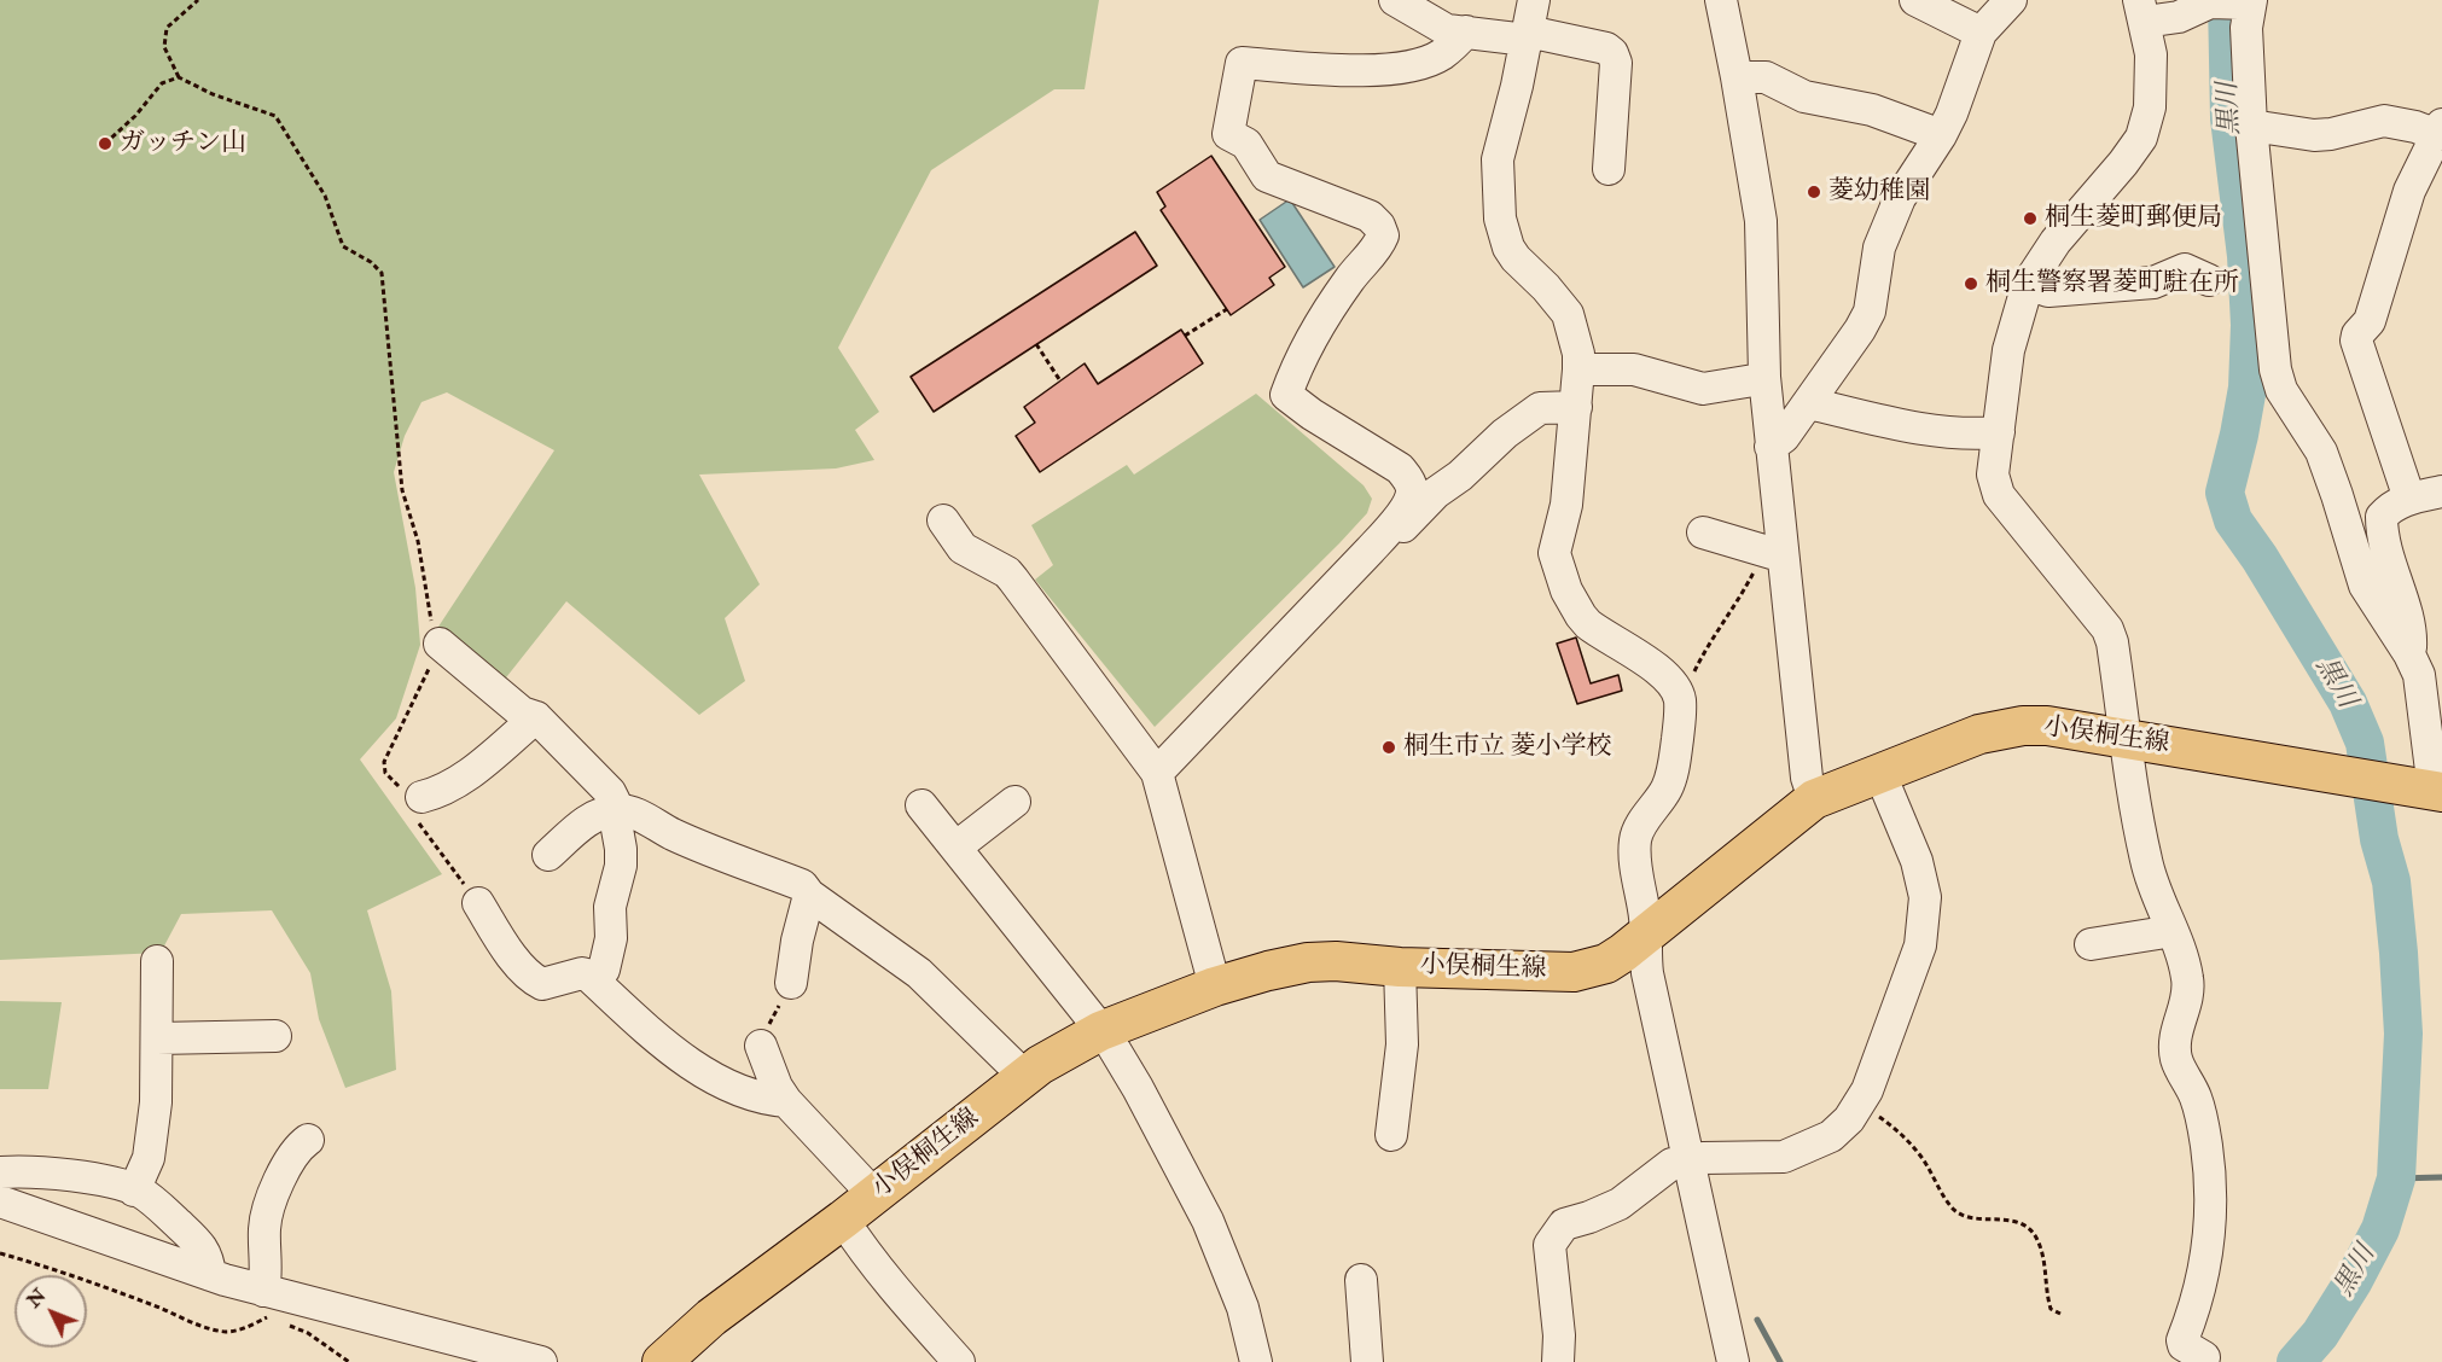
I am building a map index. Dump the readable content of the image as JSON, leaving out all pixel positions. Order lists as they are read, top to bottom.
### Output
{
  "streets": {
    "main road": ["小俣桐生線"]
  },
  "water": ["黒川"],
  "places": [
    "ガッチン山",
    "菱幼稚園",
    "桐生菱町郵便局",
    "桐生警察署菱町駐在所",
    "桐生市立 菱小学校"
  ],
  "north": "top left"
}
